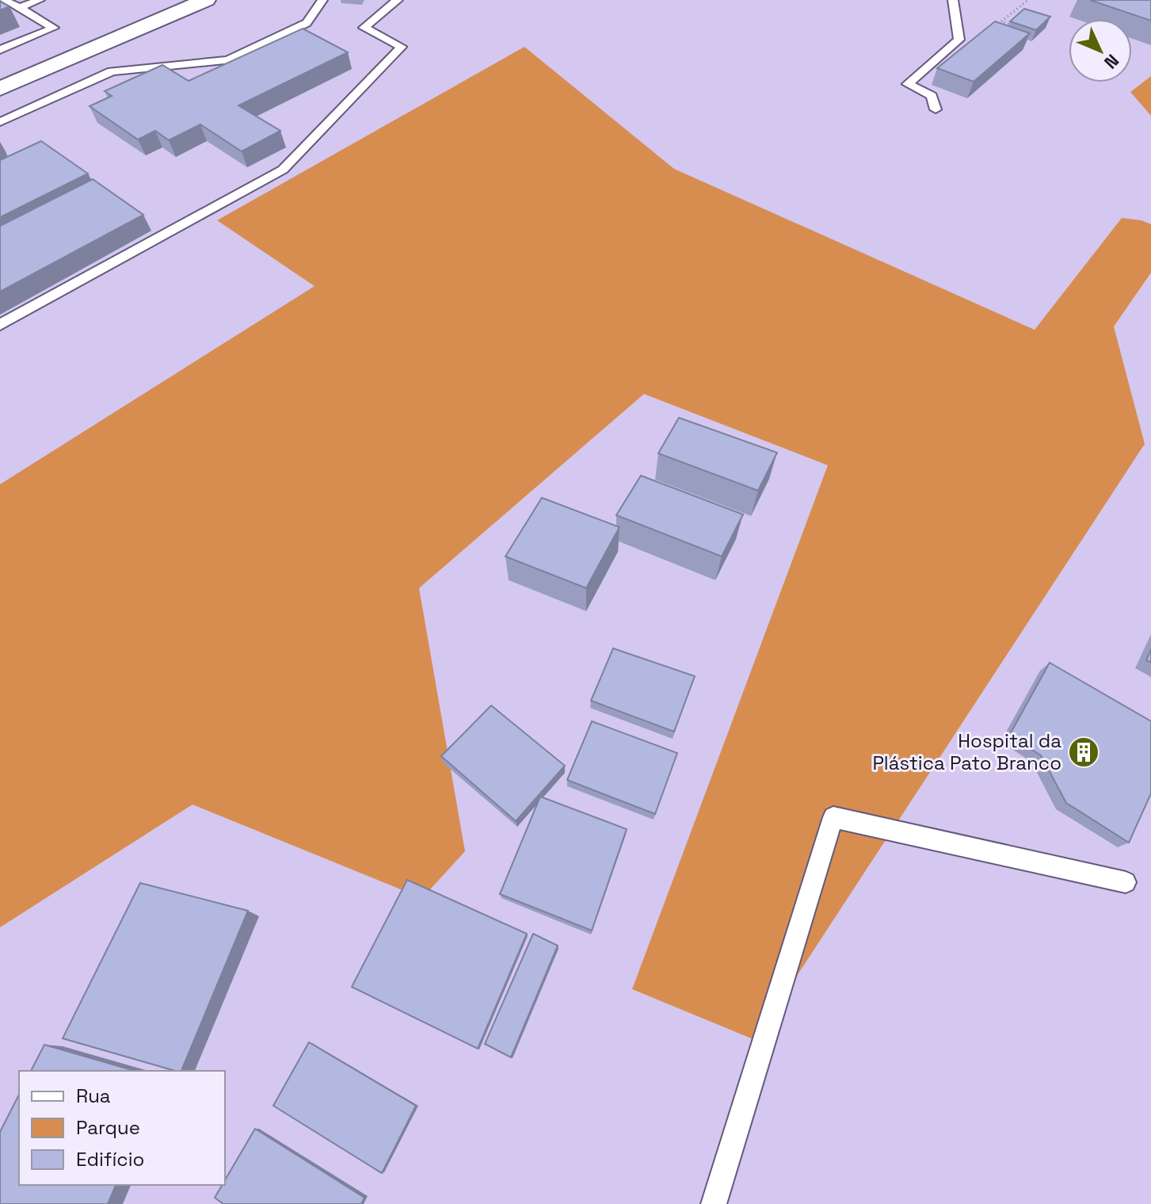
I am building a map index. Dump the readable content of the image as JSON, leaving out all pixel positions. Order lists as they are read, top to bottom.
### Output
{
  "places": {
    "building": ["Hospital da Plástica Pato Branco"]
  },
  "legend": ["Rua", "Parque", "Edifício"],
  "north": "bottom right"
}
